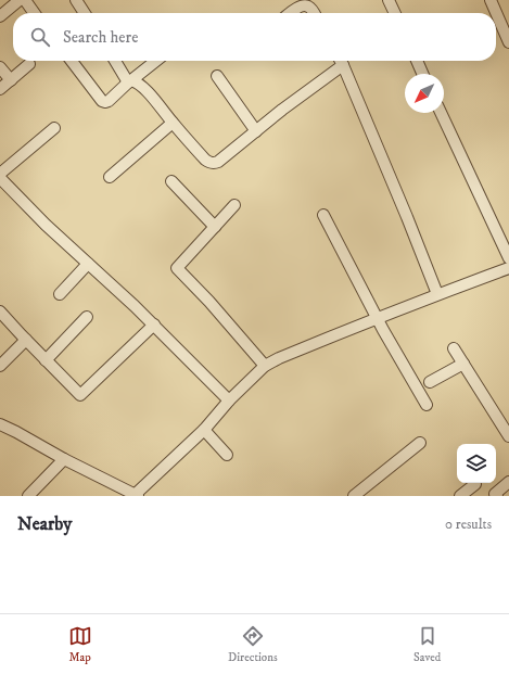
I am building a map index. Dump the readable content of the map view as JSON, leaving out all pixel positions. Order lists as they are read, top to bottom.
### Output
{
  "north": "bottom left",
  "page": {
    "search": "Search here",
    "heading": ["Nearby", "0 results"],
    "nav": ["Map", "Directions", "Saved"]
  }
}
